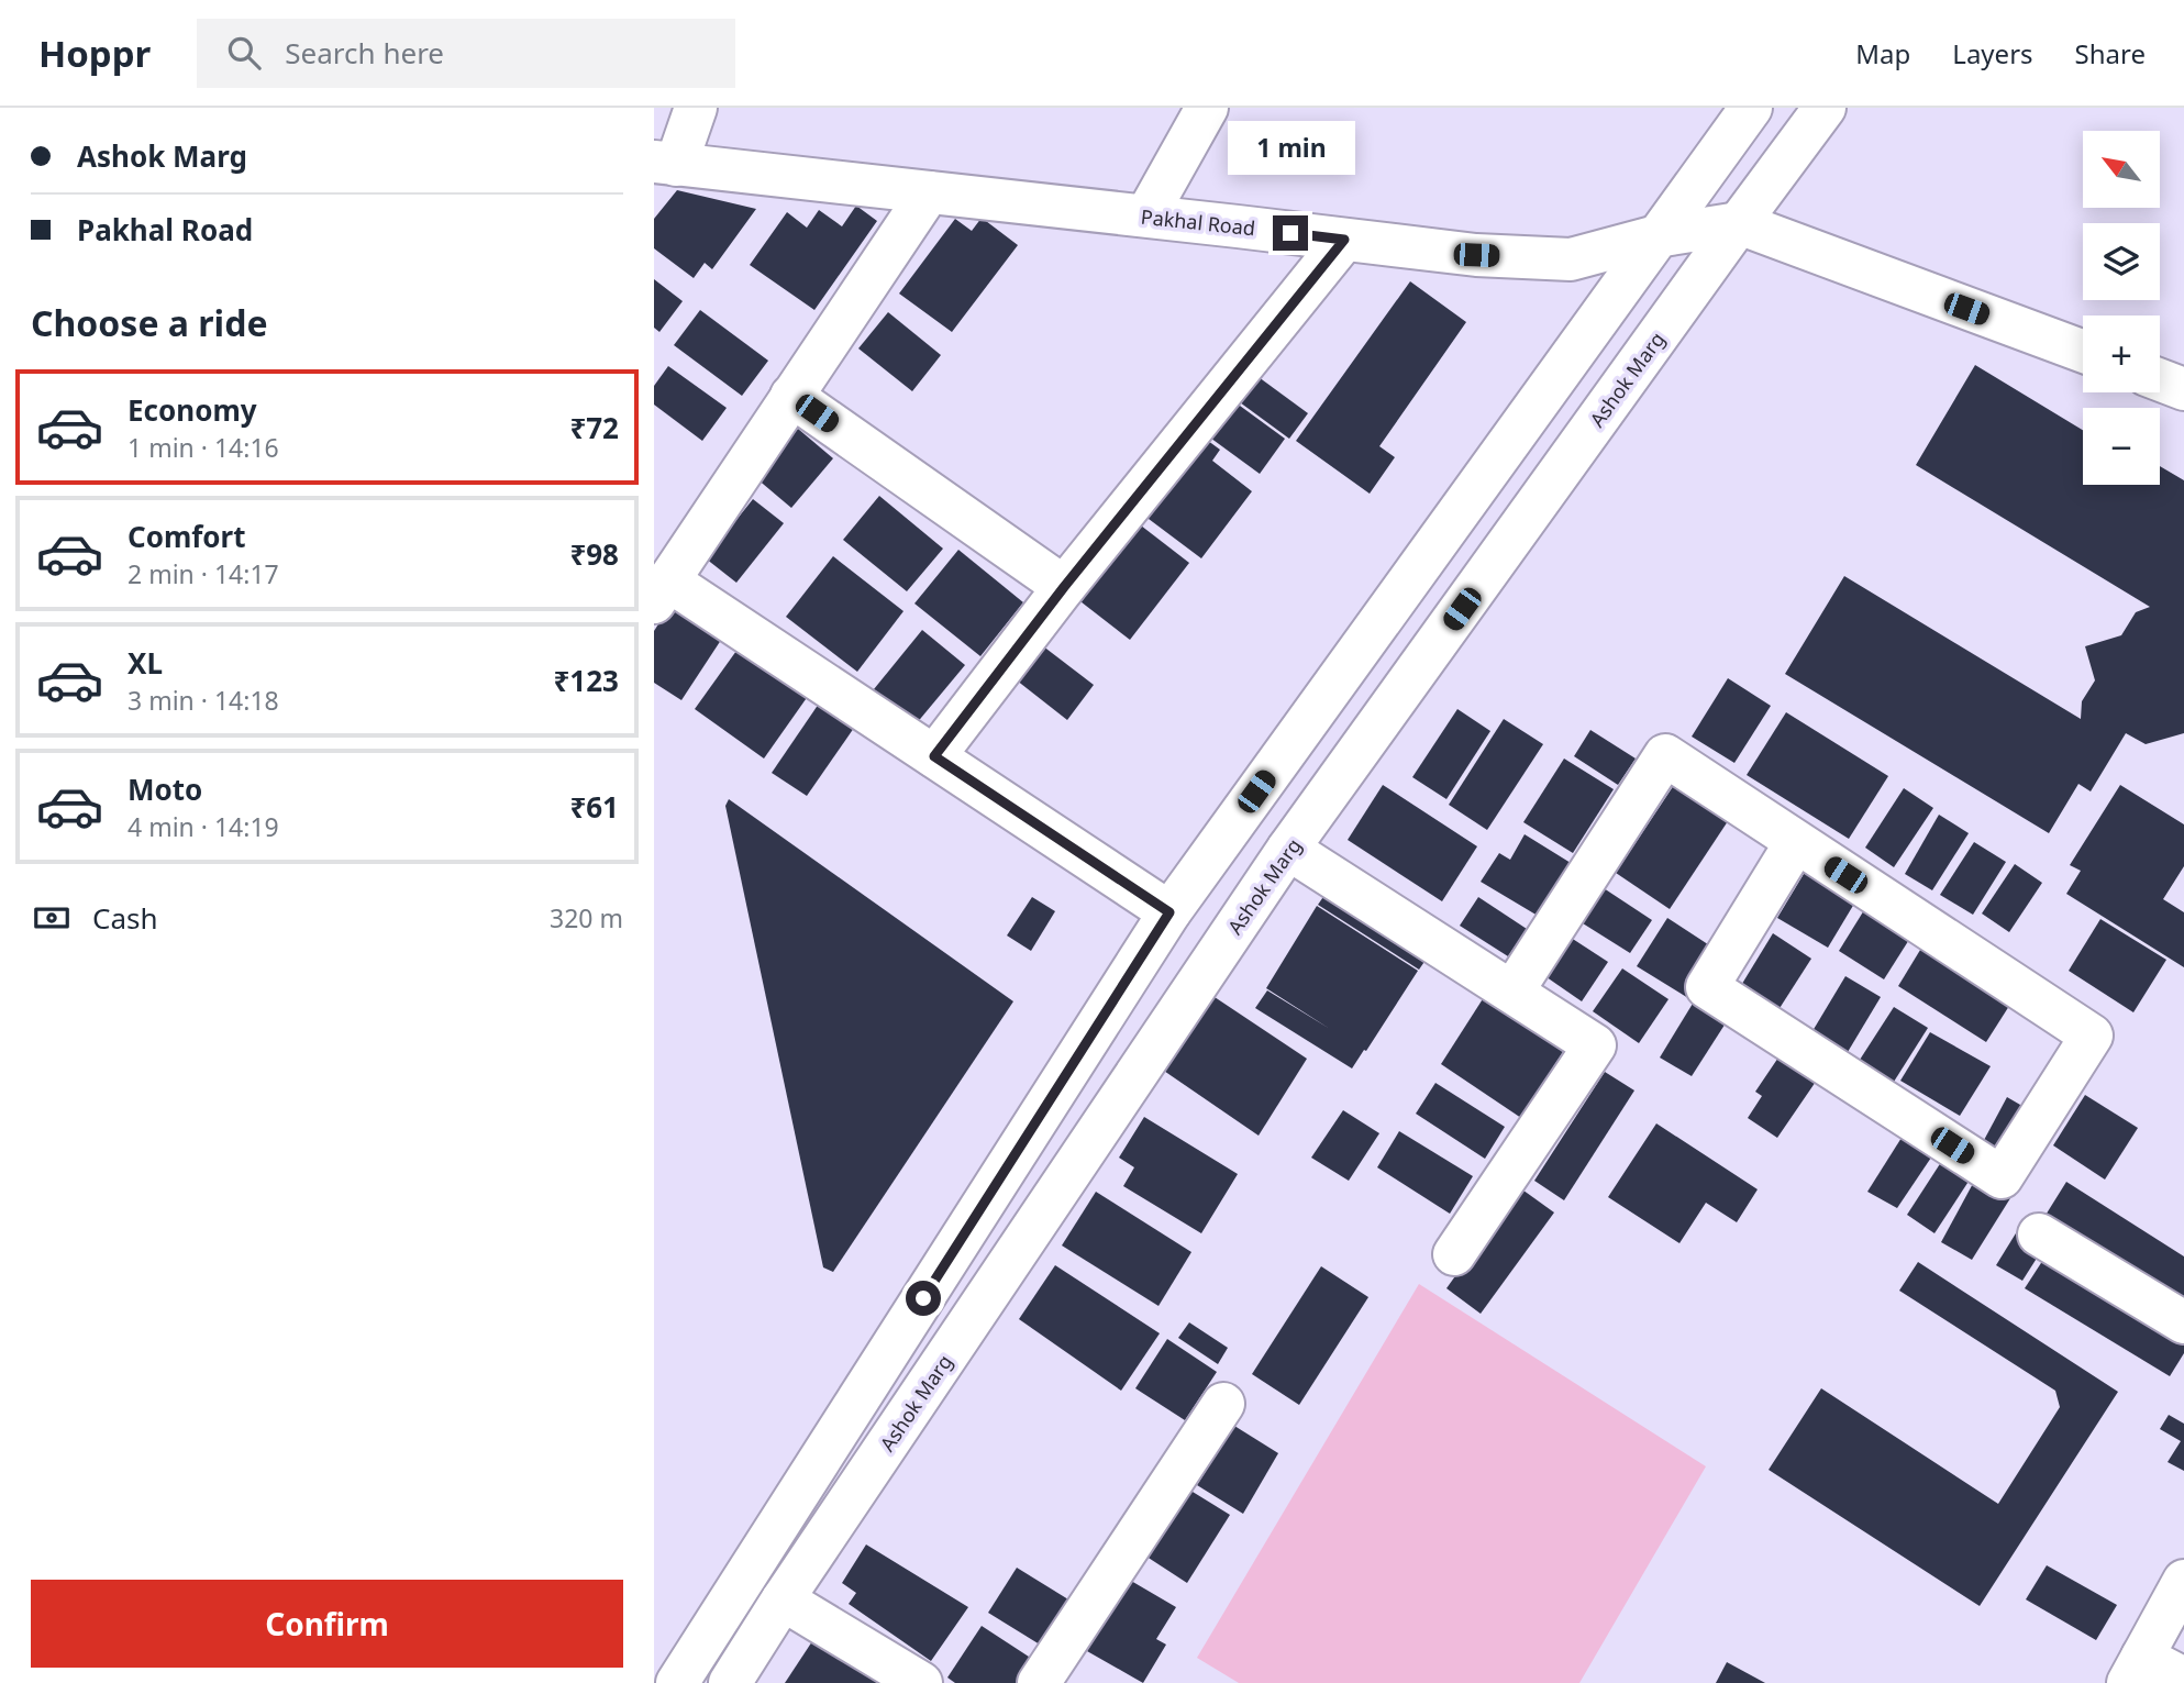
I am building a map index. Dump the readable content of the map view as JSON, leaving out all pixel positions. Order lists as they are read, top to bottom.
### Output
{
  "streets": {
    "street": ["Pakhal Road", "Ashok Marg"]
  },
  "crossings": [
    ["Pakhal Road", "Ashok Marg"]
  ],
  "north": "top left",
  "page": {
    "header": "Hoppr",
    "search": "Search here",
    "nav": ["Map", "Layers", "Share"],
    "banner": ["Ashok Marg", "Pakhal Road"],
    "bubble": "1 min",
    "map_buttons": ["+", "−"],
    "heading": "Choose a ride",
    "list": [
      {
        "name": "Economy",
        "note": "1 min · 14:16",
        "value": "₹72"
      },
      {
        "name": "Comfort",
        "note": "2 min · 14:17",
        "value": "₹98"
      },
      {
        "name": "XL",
        "note": "3 min · 14:18",
        "value": "₹123"
      },
      {
        "name": "Moto",
        "note": "4 min · 14:19",
        "value": "₹61"
      }
    ],
    "pay": ["Cash", "320 m"],
    "buttons": "Confirm"
  }
}
